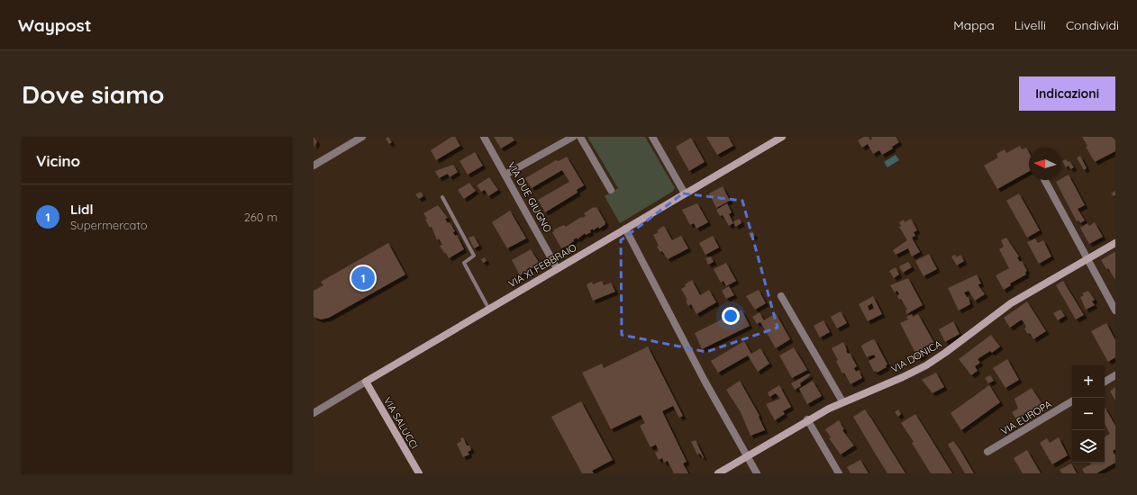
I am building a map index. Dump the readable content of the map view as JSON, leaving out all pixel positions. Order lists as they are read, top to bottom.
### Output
{
  "streets": {
    "main road": ["VIA XI FEBBRAIO", "VIA DONICA", "VIA SALUCCI"],
    "street": ["VIA DUE GIUGNO", "VIA EUROPA"]
  },
  "crossings": [
    ["VIA DUE GIUGNO", "VIA XI FEBBRAIO"],
    ["VIA XI FEBBRAIO", "VIA SALUCCI"]
  ],
  "north": "left",
  "page": {
    "header": "Waypost",
    "nav": ["Mappa", "Livelli", "Condividi"],
    "buttons": "Indicazioni",
    "title": "Dove siamo",
    "heading": "Vicino",
    "list": [
      {
        "mark": "1",
        "name": "Lidl",
        "note": "Supermercato",
        "value": "260 m"
      }
    ],
    "pins": "1",
    "map_buttons": ["+", "−"]
  }
}
